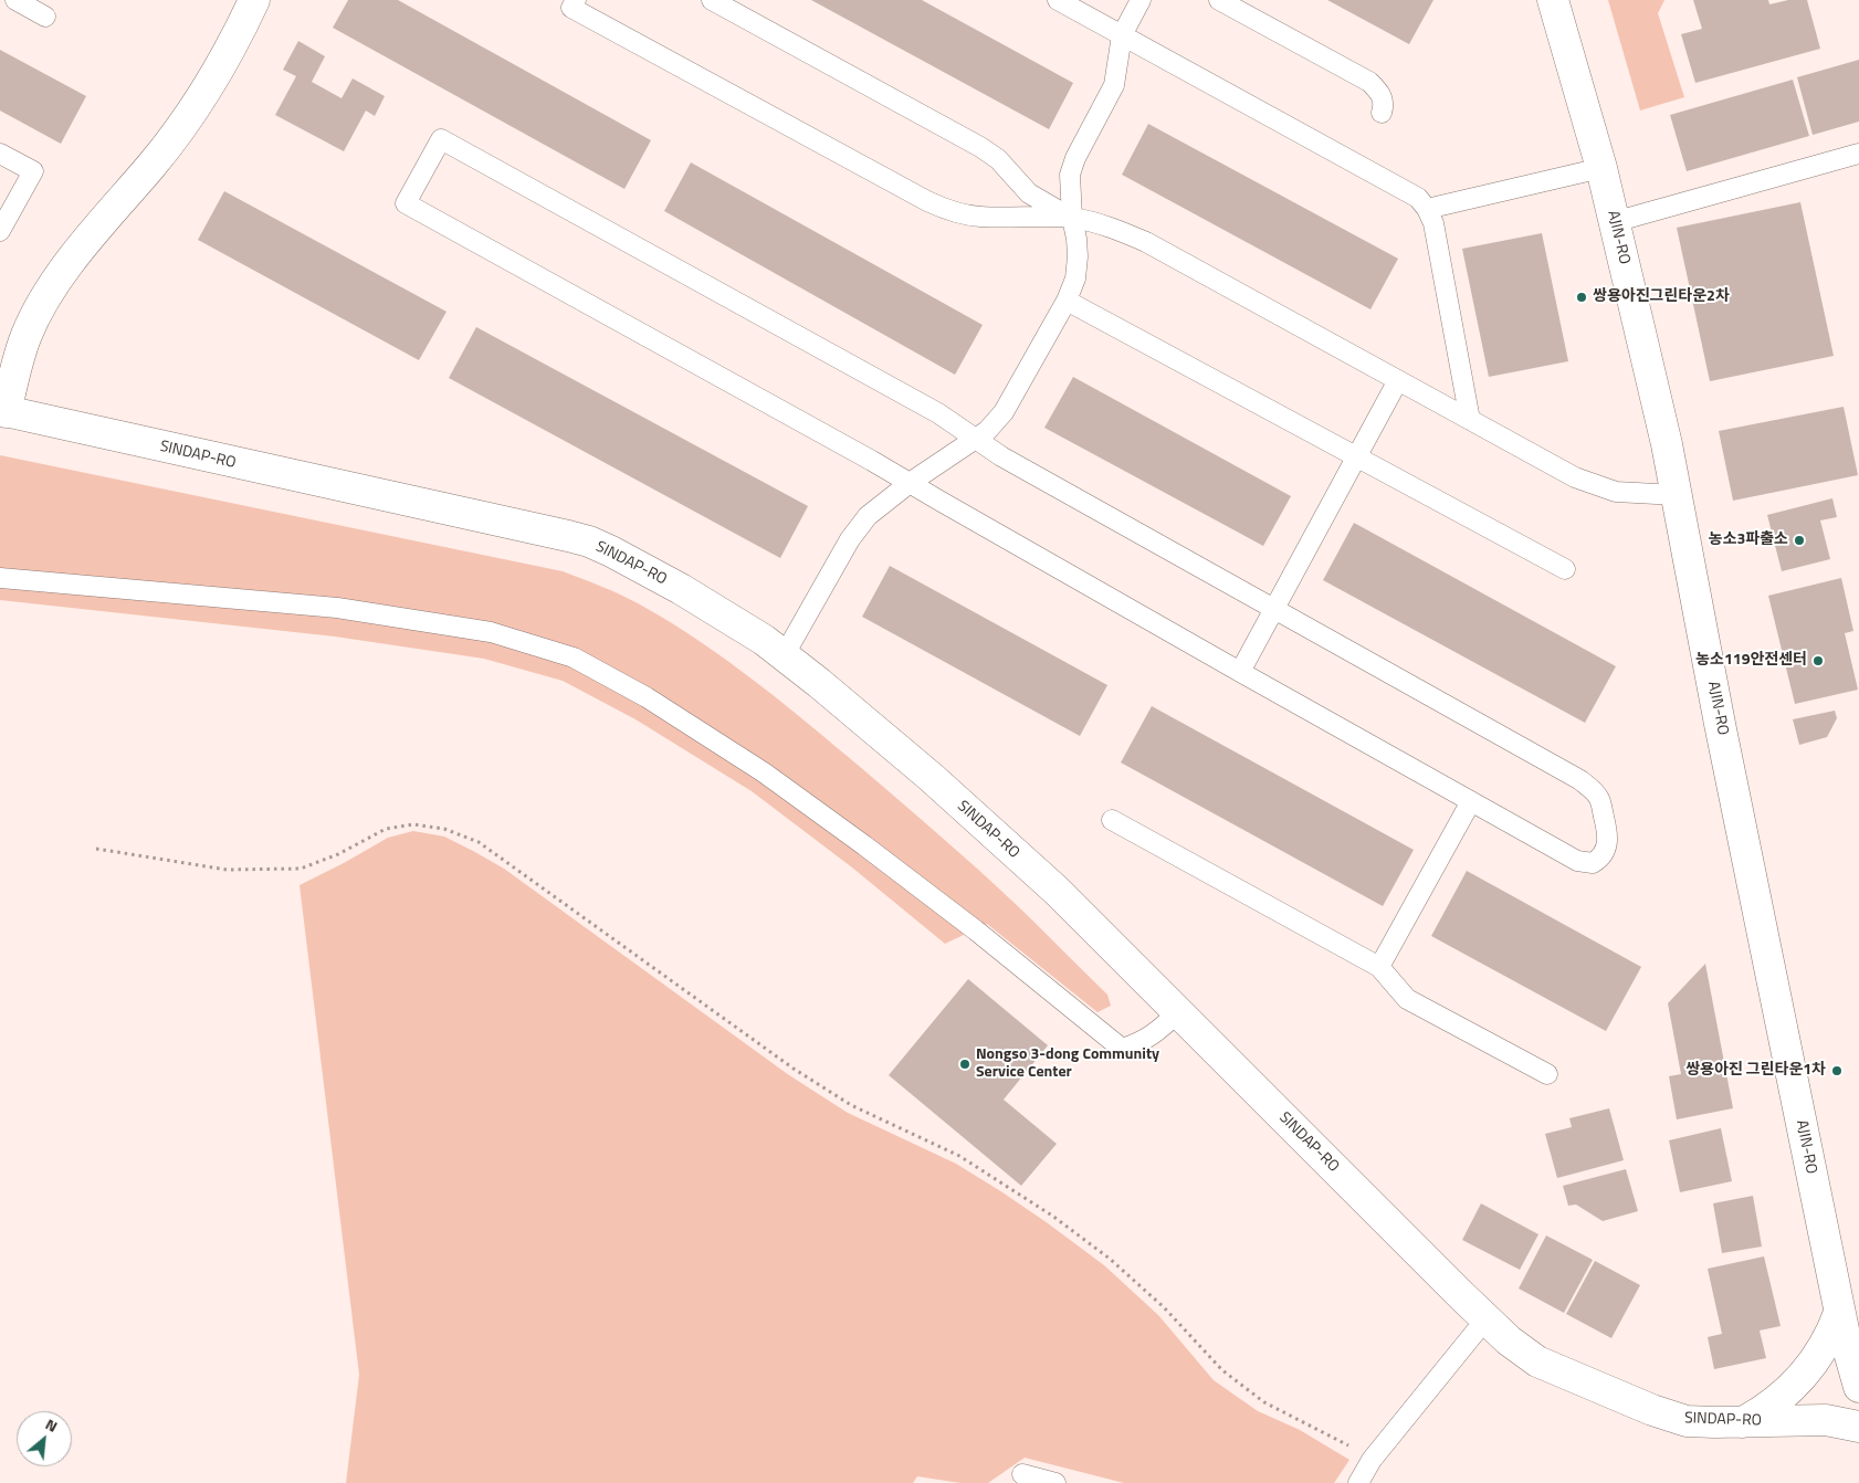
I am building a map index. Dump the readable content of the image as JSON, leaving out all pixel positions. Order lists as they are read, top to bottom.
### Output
{
  "streets": {
    "street": ["AJIN-RO", "SINDAP-RO"]
  },
  "places": [
    "쌍용아진그린타운2차",
    "농소3파출소",
    "농소119안전센터",
    "Nongso 3-dong Community Service Center",
    "쌍용아진 그린타운1차"
  ],
  "north": "top right"
}
